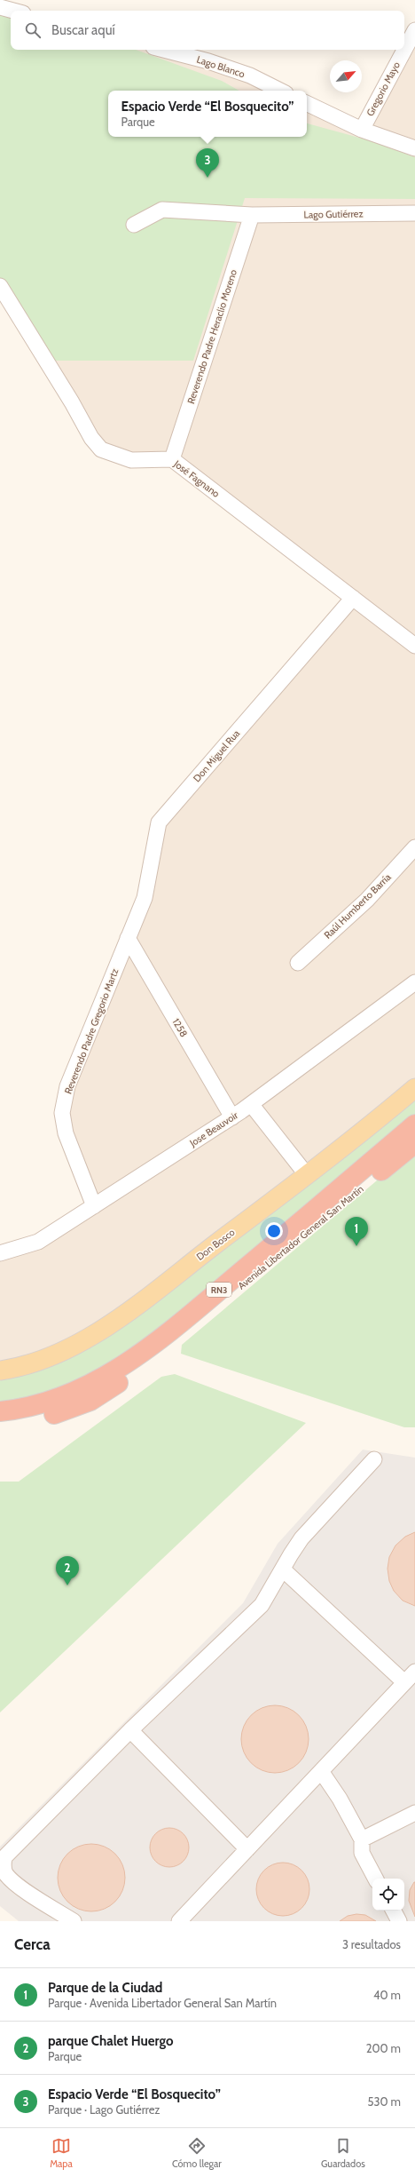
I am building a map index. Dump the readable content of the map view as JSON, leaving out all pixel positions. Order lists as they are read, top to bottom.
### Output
{
  "streets": {
    "highway": ["Avenida Libertador General San Martín", "RN3"],
    "main road": ["Don Bosco"],
    "street": [
      "Lago Blanco",
      "Gregorio Mayo",
      "Lago Gutiérrez",
      "Reverendo Padre Heraclio Moreno",
      "José Fagnano",
      "Don Miguel Rua",
      "Raúl Humberto Barría",
      "1258",
      "Reverendo Padre Gregorio Martz",
      "Jose Beauvoir"
    ]
  },
  "crossings": [
    ["Lago Gutiérrez", "Reverendo Padre Heraclio Moreno"],
    ["Reverendo Padre Heraclio Moreno", "José Fagnano"],
    ["José Fagnano", "Don Miguel Rua"],
    ["Don Miguel Rua", "1258"],
    ["Don Miguel Rua", "Reverendo Padre Gregorio Martz"],
    ["1258", "Reverendo Padre Gregorio Martz"],
    ["1258", "Jose Beauvoir"],
    ["Reverendo Padre Gregorio Martz", "Jose Beauvoir"]
  ],
  "north": "top right",
  "page": {
    "search": "Buscar aquí",
    "popup": ["Espacio Verde “El Bosquecito”", "Parque"],
    "pins": ["3", "1", "2"],
    "heading": ["Cerca", "3 resultados"],
    "list": [
      {
        "mark": "1",
        "name": "Parque de la Ciudad",
        "note": "Parque · Avenida Libertador General San Martín",
        "value": "40 m"
      },
      {
        "mark": "2",
        "name": "parque Chalet Huergo",
        "note": "Parque",
        "value": "200 m"
      },
      {
        "mark": "3",
        "name": "Espacio Verde “El Bosquecito”",
        "note": "Parque · Lago Gutiérrez",
        "value": "530 m"
      }
    ],
    "nav": ["Mapa", "Cómo llegar", "Guardados"]
  }
}
